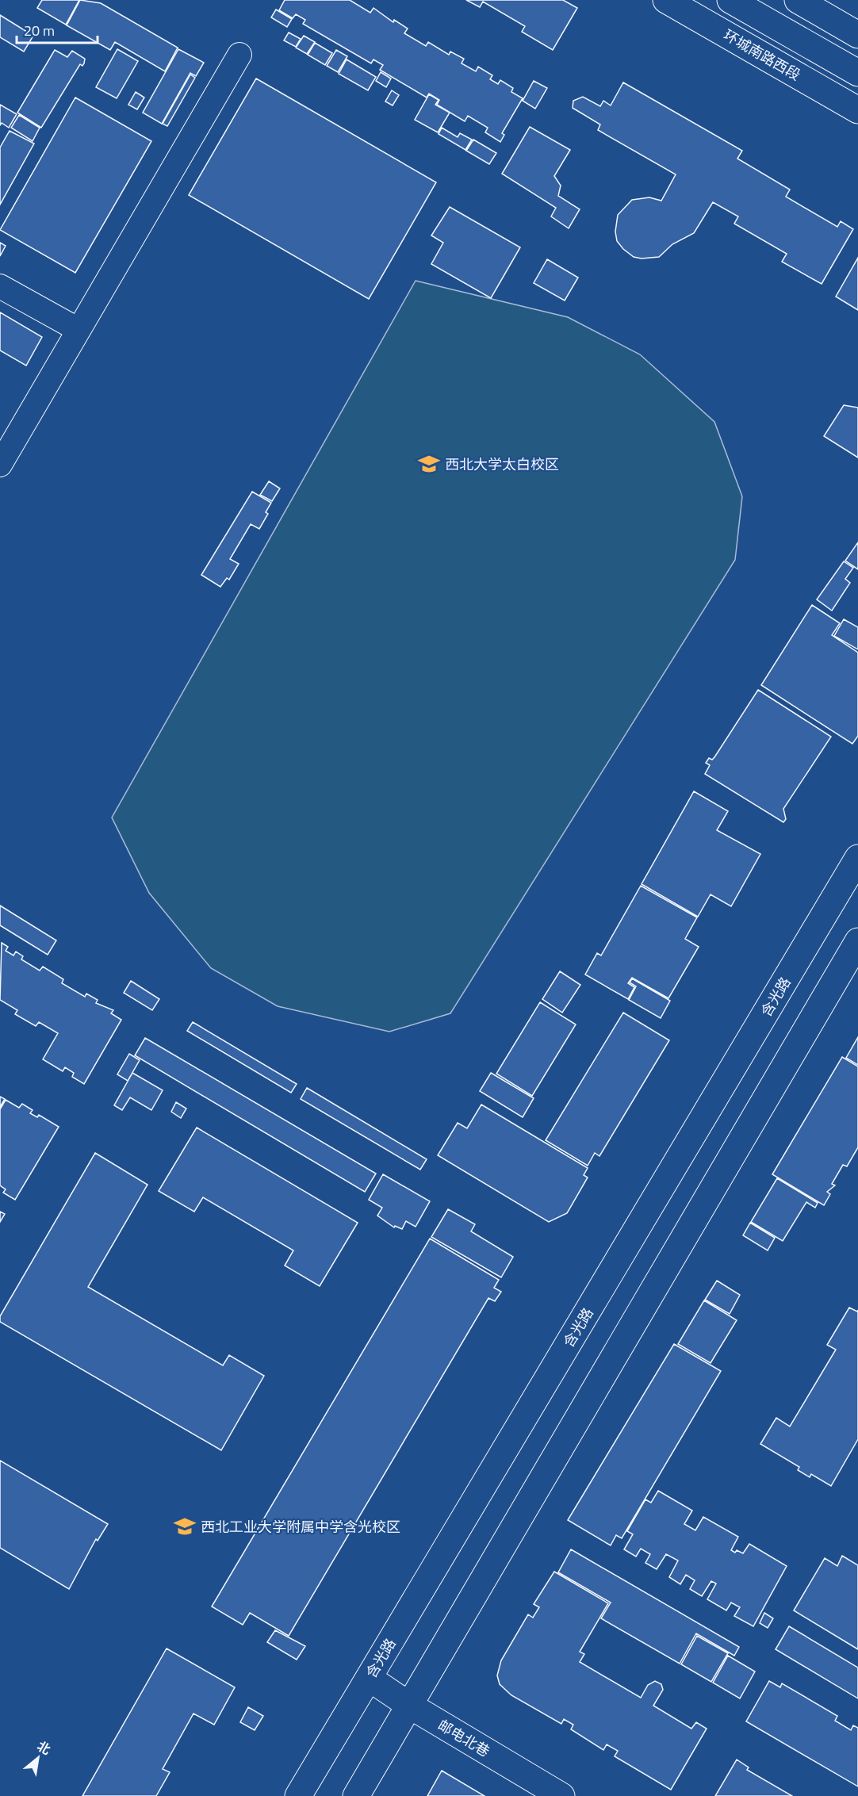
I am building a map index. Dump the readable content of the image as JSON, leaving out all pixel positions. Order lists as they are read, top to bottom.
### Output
{
  "streets": {
    "main road": ["环城南路西段", "含光路", "邮电北巷"]
  },
  "crossings": [
    ["含光路", "邮电北巷"]
  ],
  "places": {
    "school or university": ["西北大学太白校区", "西北工业大学附属中学含光校区"]
  },
  "scale_bar": "20 m",
  "north": "top right"
}
